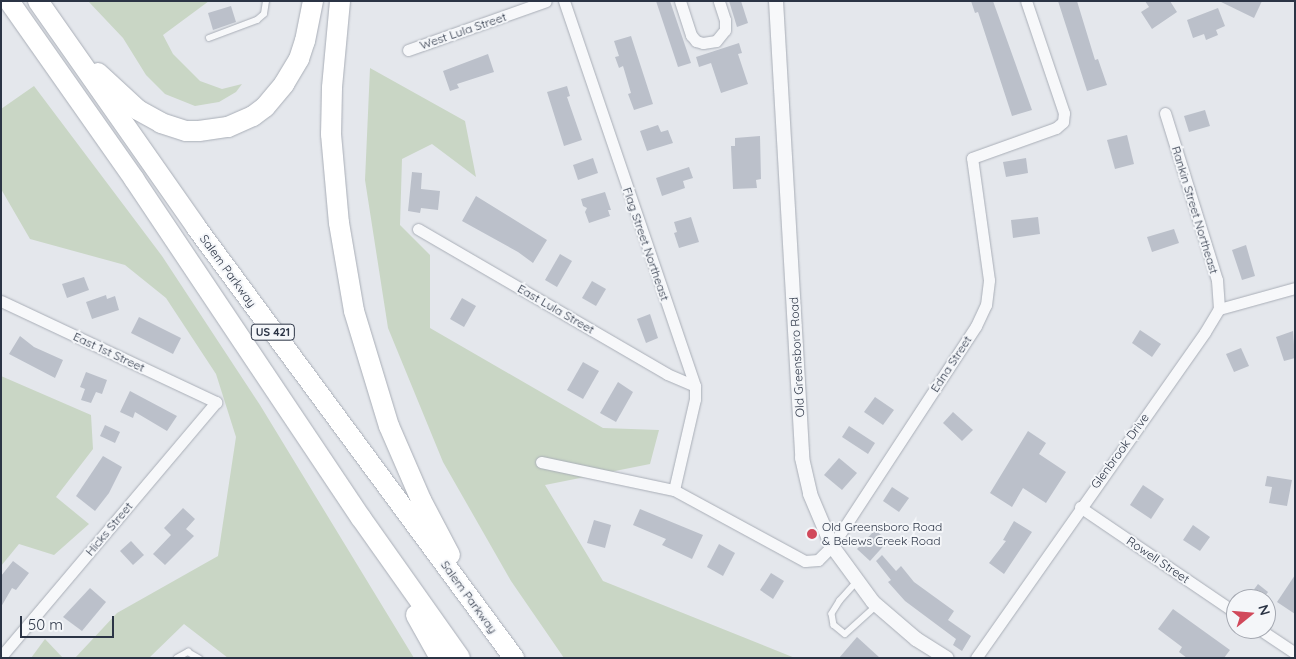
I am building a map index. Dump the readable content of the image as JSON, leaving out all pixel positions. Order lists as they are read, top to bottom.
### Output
{
  "streets": {
    "highway": ["Salem Parkway", "US 421"],
    "street": [
      "West Lula Street",
      "Rankin Street Northeast",
      "Flag Street Northeast",
      "East Lula Street",
      "East 1st Street",
      "Old Greensboro Road",
      "Edna Street",
      "Glenbrook Drive",
      "Hicks Street",
      "Rowell Street"
    ]
  },
  "crossings": [
    ["Rankin Street Northeast", "Glenbrook Drive"],
    ["Flag Street Northeast", "East Lula Street"],
    ["Flag Street Northeast", "Edna Street"],
    ["East 1st Street", "Hicks Street"],
    ["Old Greensboro Road", "Edna Street"],
    ["Glenbrook Drive", "Rowell Street"]
  ],
  "places": ["Old Greensboro Road & Belews Creek Road"],
  "scale_bar": "50 m",
  "north": "right"
}
